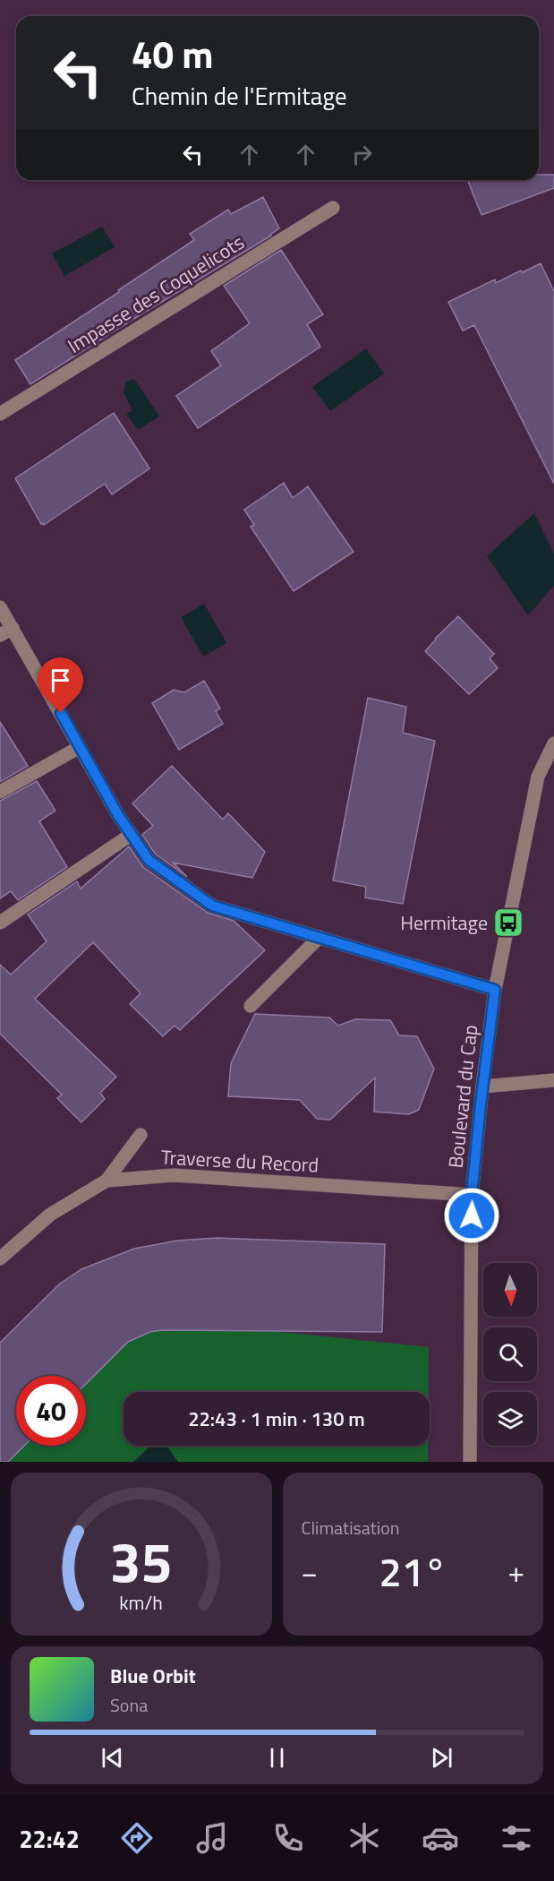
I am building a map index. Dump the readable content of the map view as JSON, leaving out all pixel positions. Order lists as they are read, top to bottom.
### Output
{
  "streets": {
    "street": ["Impasse des Coquelicots", "Boulevard du Cap", "Traverse du Record"]
  },
  "crossings": [
    ["Boulevard du Cap", "Traverse du Record"]
  ],
  "places": {
    "bus stop": ["Hermitage"]
  },
  "north": "bottom",
  "page": {
    "turn": ["40 m", "Chemin de l'Ermitage"],
    "limit": "40",
    "trip": "22:43 · 1 min · 130 m",
    "tile": "Climatisation",
    "heat": ["−", "21°", "+"],
    "song": ["Blue Orbit", "Sona"],
    "tabs": "22:42",
    "gauge": ["35", "km/h"]
  }
}
